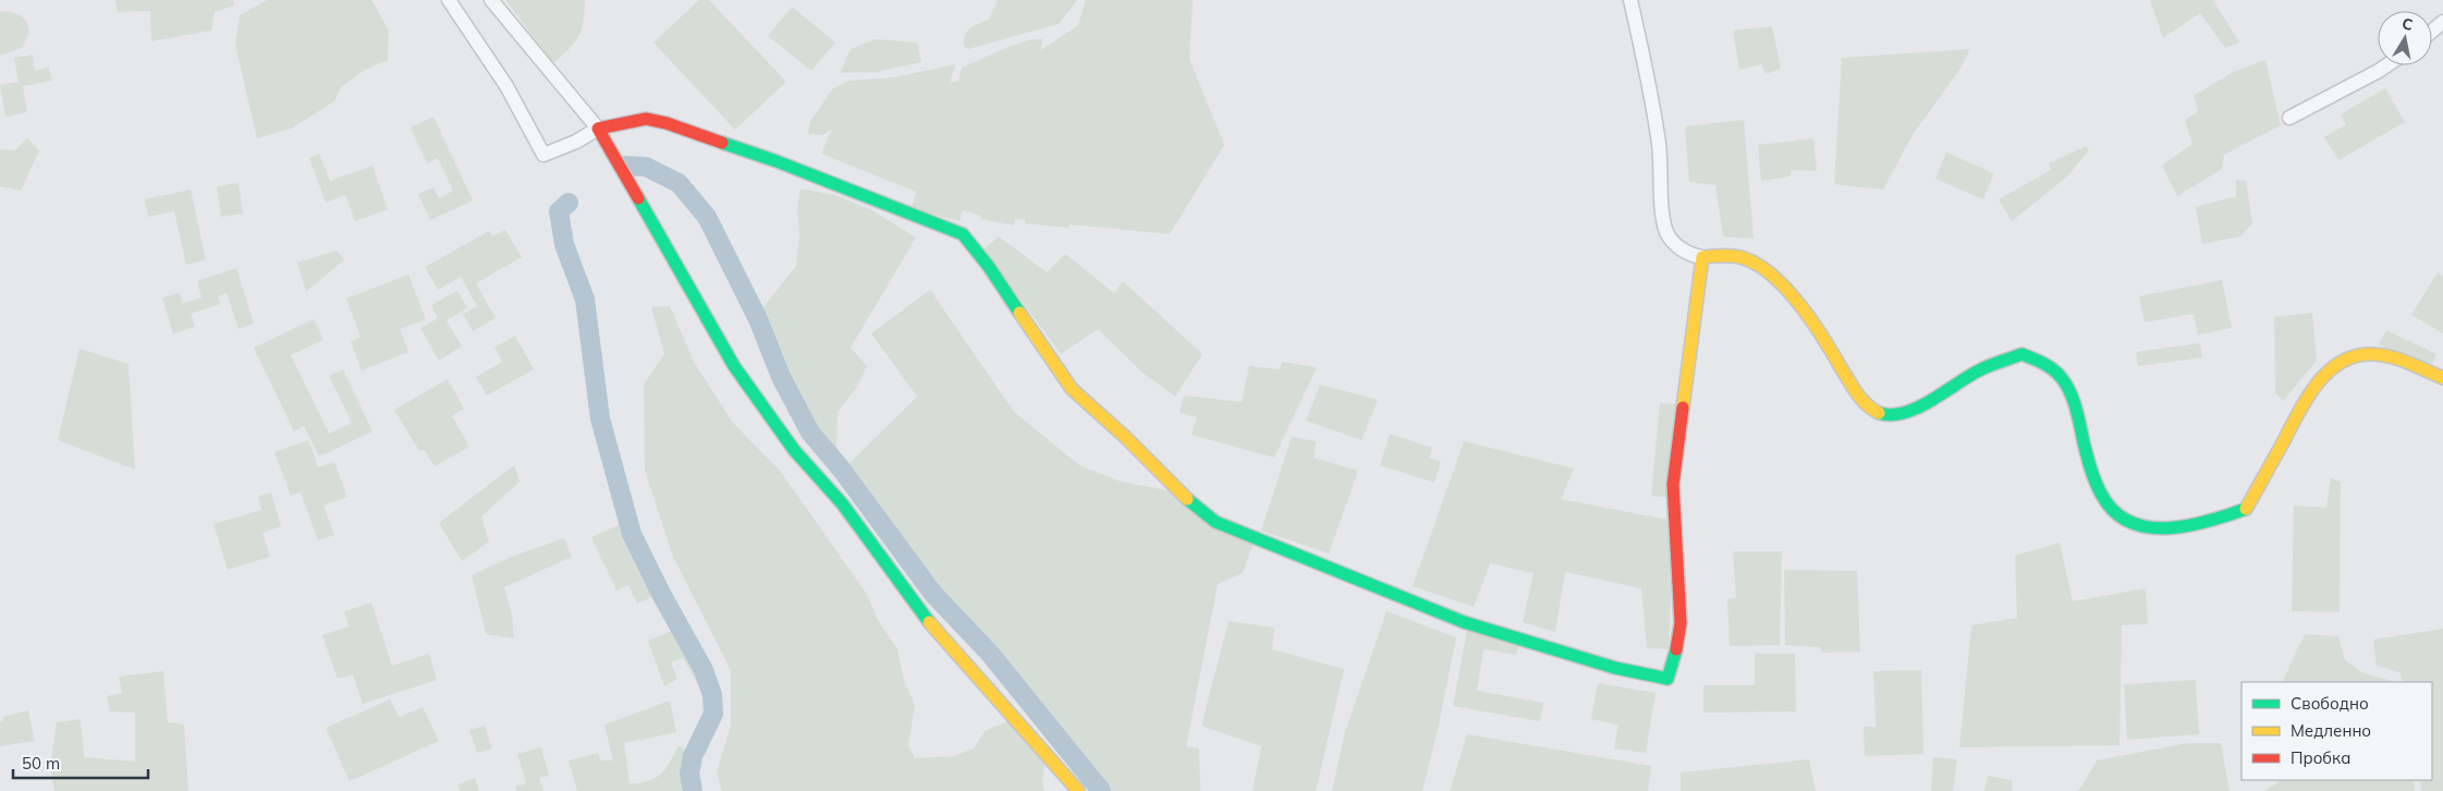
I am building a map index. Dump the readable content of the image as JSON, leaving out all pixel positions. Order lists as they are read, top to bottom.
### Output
{
  "legend": ["Свободно", "Медленно", "Пробка"],
  "scale_bar": "50 m",
  "north": "top"
}
